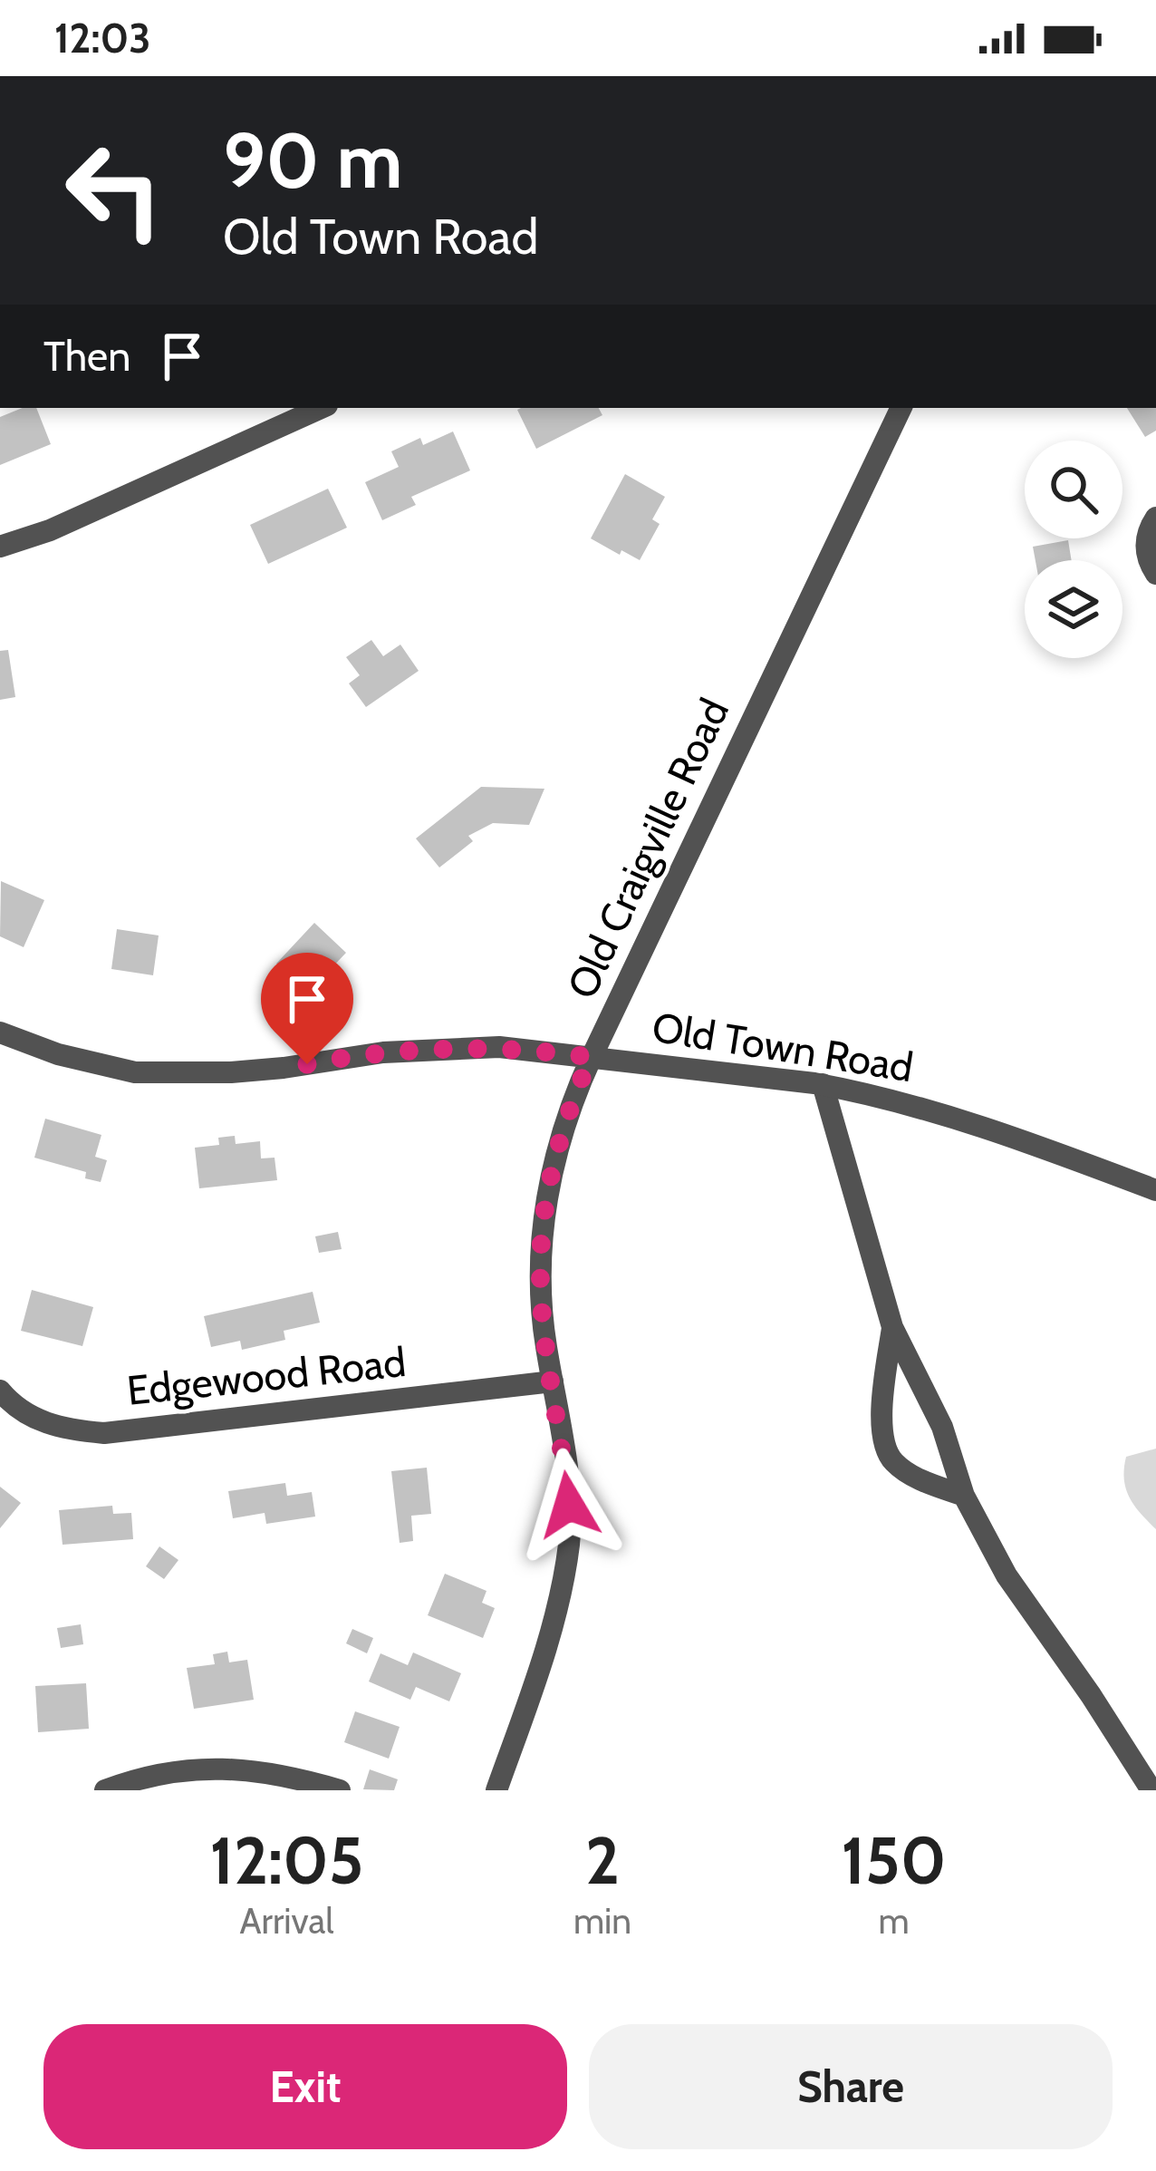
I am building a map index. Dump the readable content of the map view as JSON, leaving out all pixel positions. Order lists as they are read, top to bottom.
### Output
{
  "streets": {
    "street": ["Old Craigville Road", "Old Town Road", "Edgewood Road"]
  },
  "crossings": [
    ["Old Craigville Road", "Old Town Road"],
    ["Old Craigville Road", "Edgewood Road"]
  ],
  "page": {
    "status": "12:03",
    "turn": ["90 m", "Old Town Road"],
    "then": "Then",
    "eta": [
      "12:05",
      "Arrival",
      "2",
      "min",
      "150",
      "m"
    ],
    "buttons": ["Exit", "Share"]
  }
}
